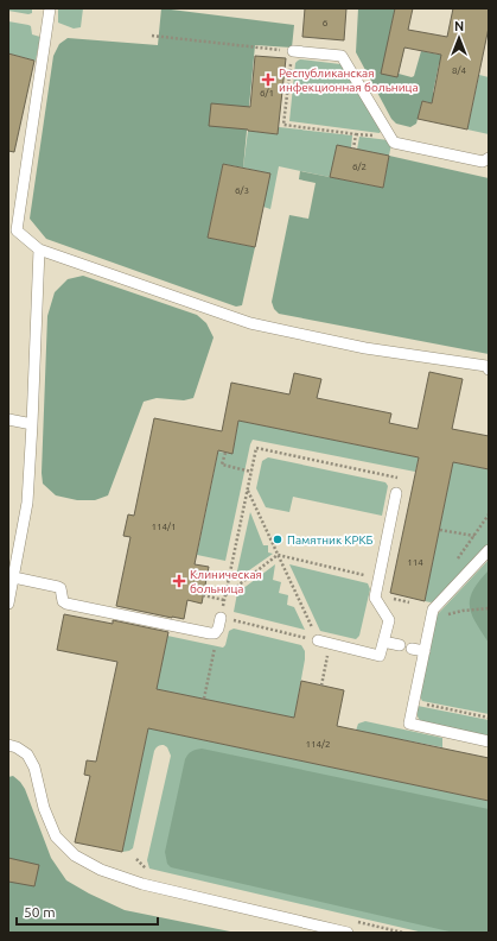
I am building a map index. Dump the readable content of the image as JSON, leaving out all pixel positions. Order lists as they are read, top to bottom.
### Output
{
  "places": {
    "health": ["Республиканская инфекционная больница", "Клиническая больница"],
    "other": ["Памятник КРКБ"]
  },
  "house_numbers": [
    "6",
    "8/4",
    "6/1",
    "6/2",
    "6/3",
    "114/1",
    "114",
    "114/2"
  ],
  "scale_bar": "50 m",
  "north": "top"
}
